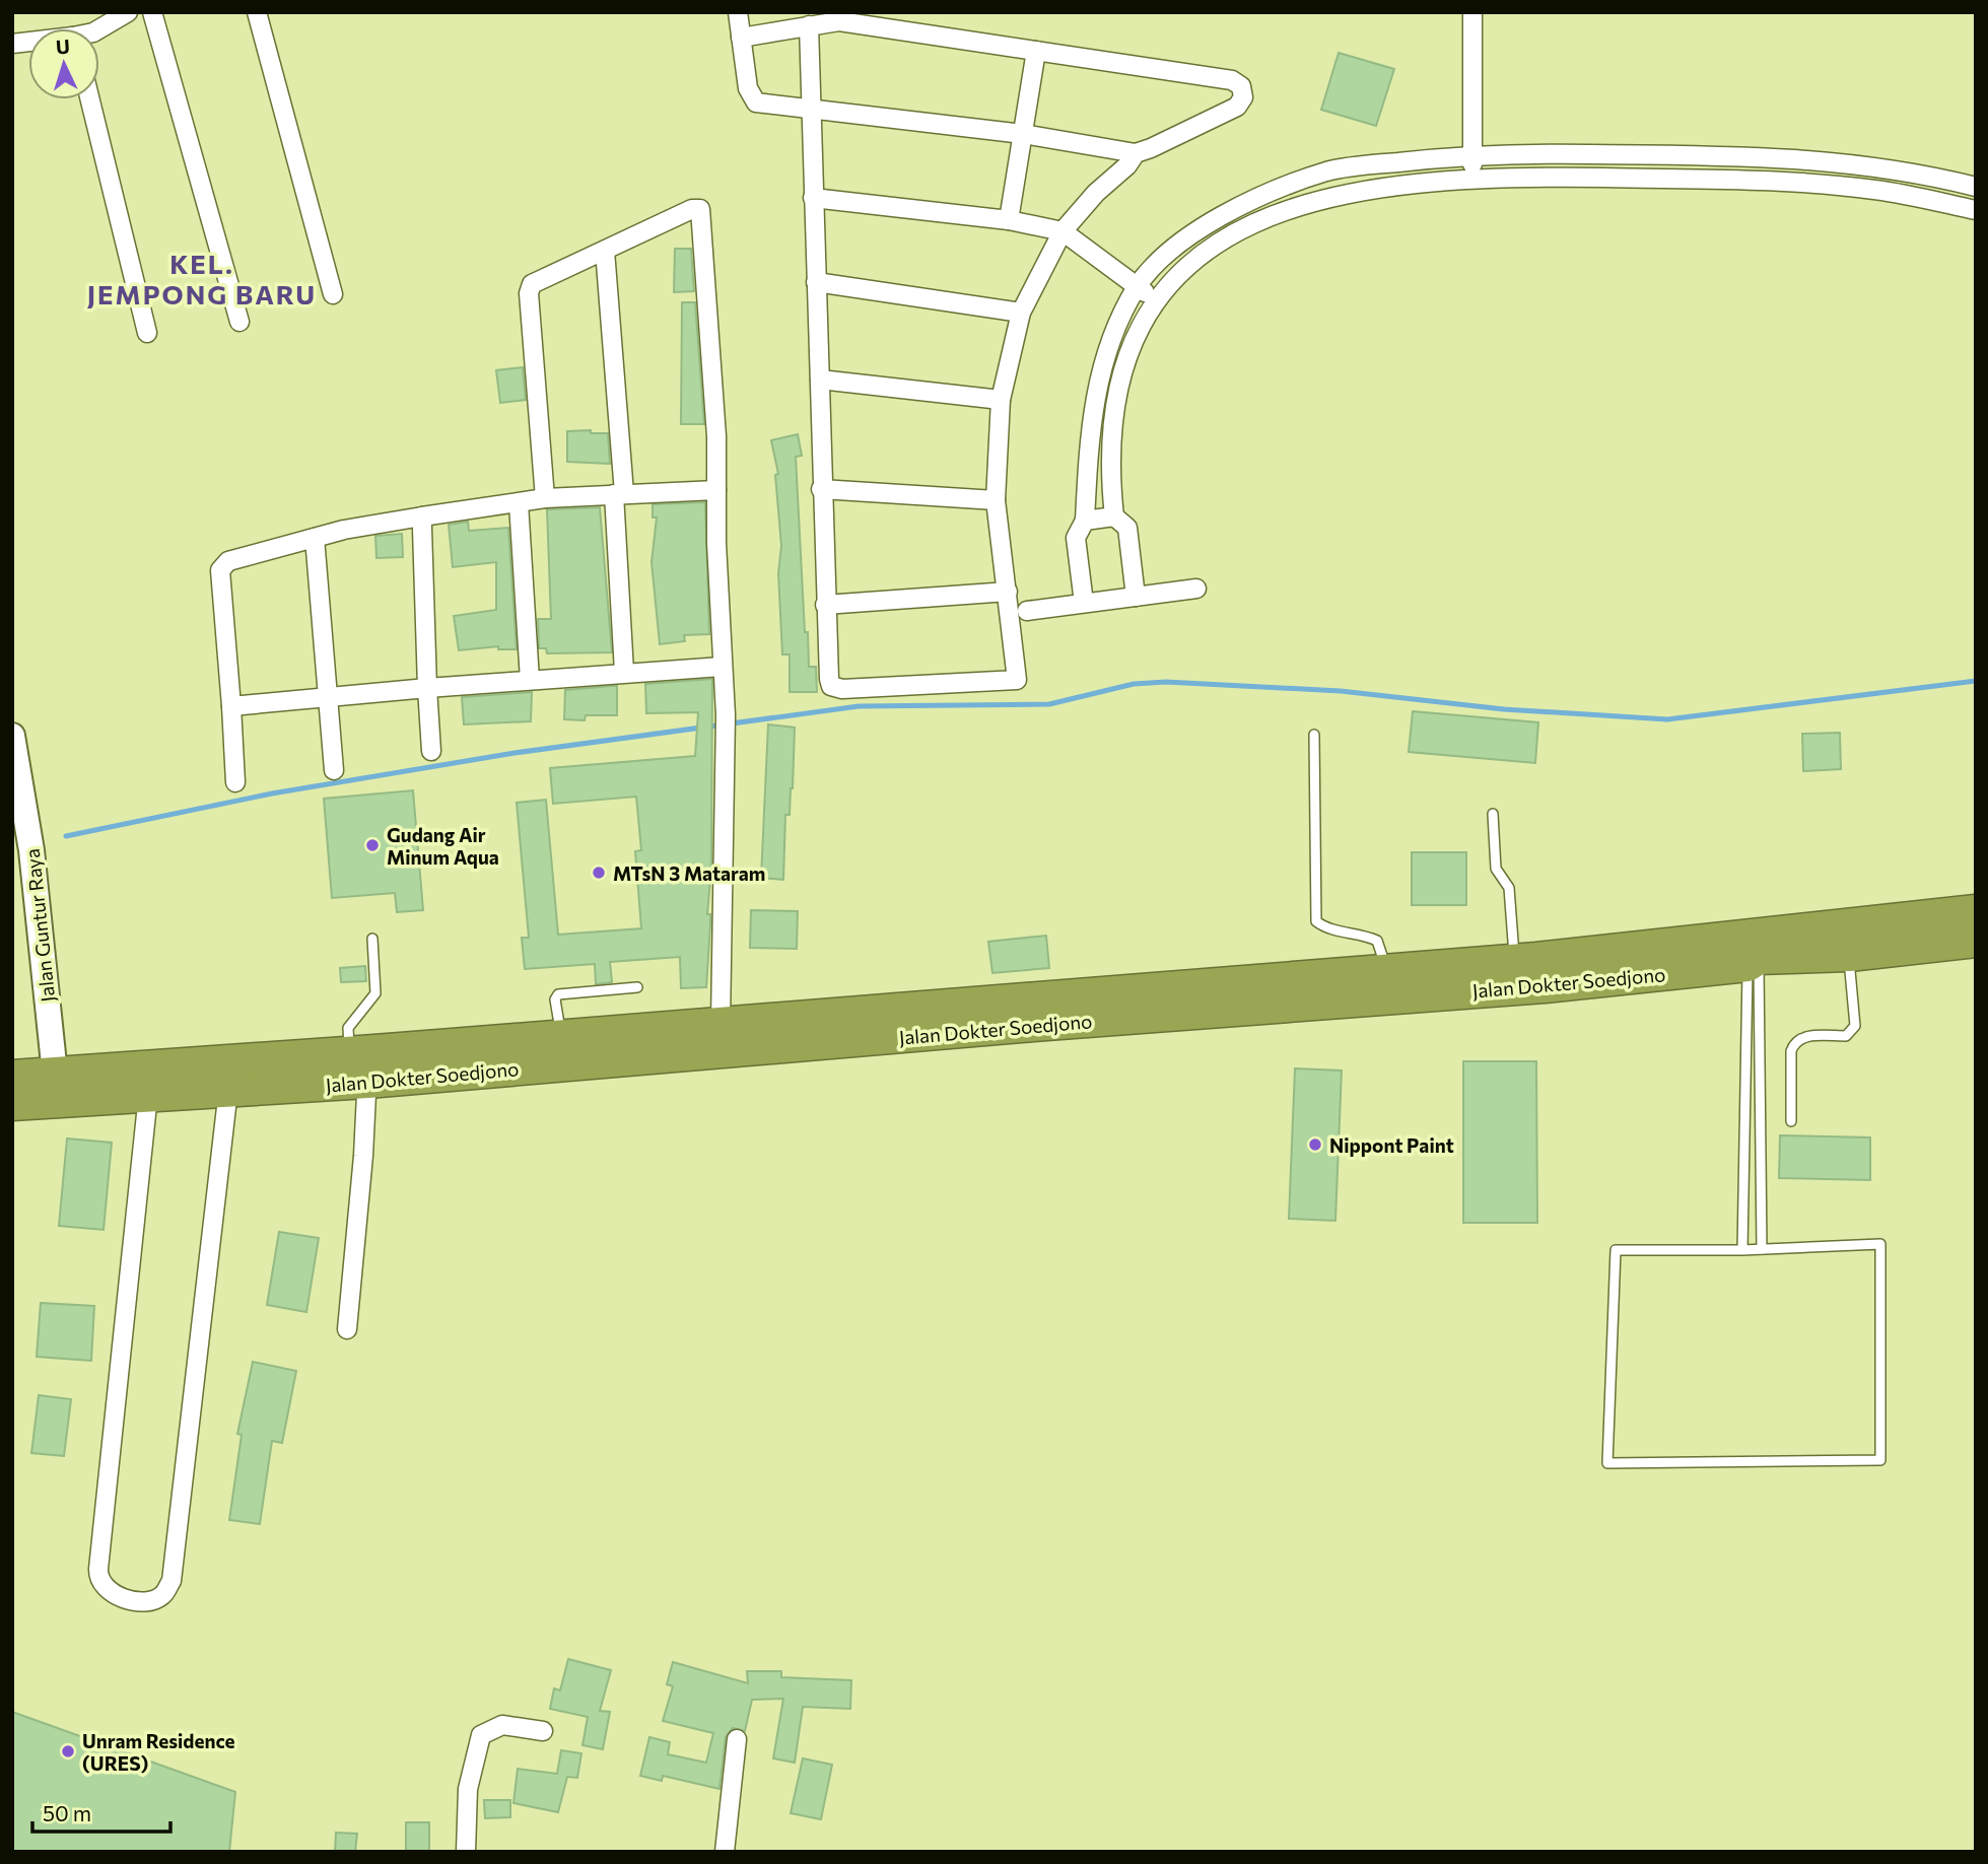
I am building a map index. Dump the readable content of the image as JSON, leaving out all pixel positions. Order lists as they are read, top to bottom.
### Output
{
  "streets": {
    "highway": ["Jalan Dokter Soedjono"],
    "street": ["Jalan Guntur Raya"]
  },
  "crossings": [
    ["Jalan Guntur Raya", "Jalan Dokter Soedjono"]
  ],
  "districts": ["KEL. JEMPONG BARU"],
  "places": [
    "Gudang Air Minum Aqua",
    "MTsN 3 Mataram",
    "Nippont Paint",
    "Unram Residence (URES)"
  ],
  "scale_bar": "50 m",
  "north": "top"
}
